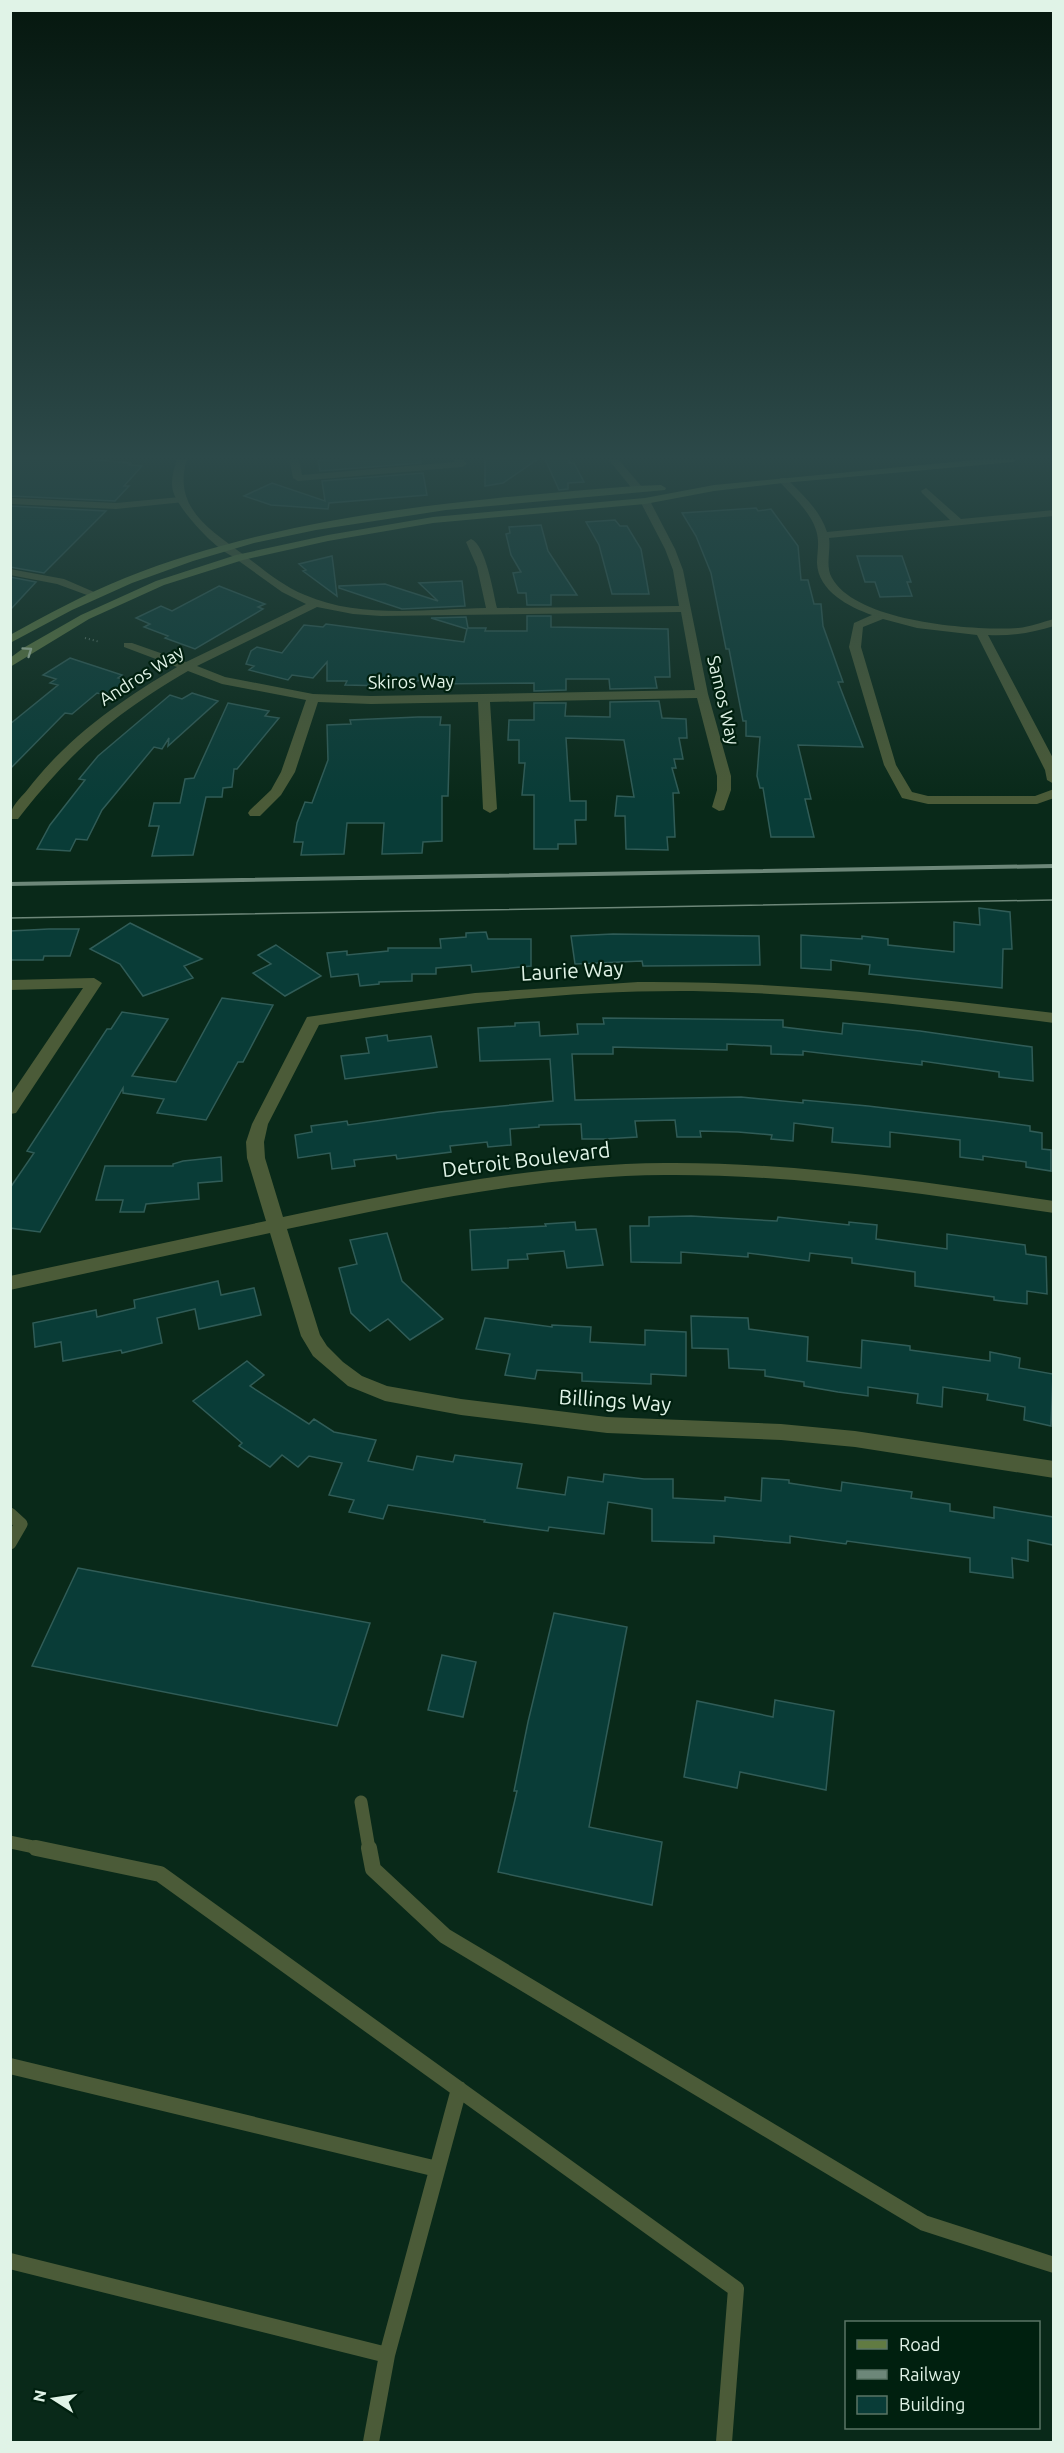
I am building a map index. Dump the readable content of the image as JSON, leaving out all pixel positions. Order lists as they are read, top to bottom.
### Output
{
  "streets": {
    "street": [
      "Andros Way",
      "Skiros Way",
      "Samos Way",
      "Laurie Way",
      "Detroit Boulevard",
      "Billings Way"
    ]
  },
  "crossings": [
    ["Andros Way", "Skiros Way"],
    ["Skiros Way", "Samos Way"],
    ["Laurie Way", "Detroit Boulevard"],
    ["Laurie Way", "Billings Way"],
    ["Detroit Boulevard", "Billings Way"]
  ],
  "legend": ["Road", "Railway", "Building"],
  "north": "left"
}
